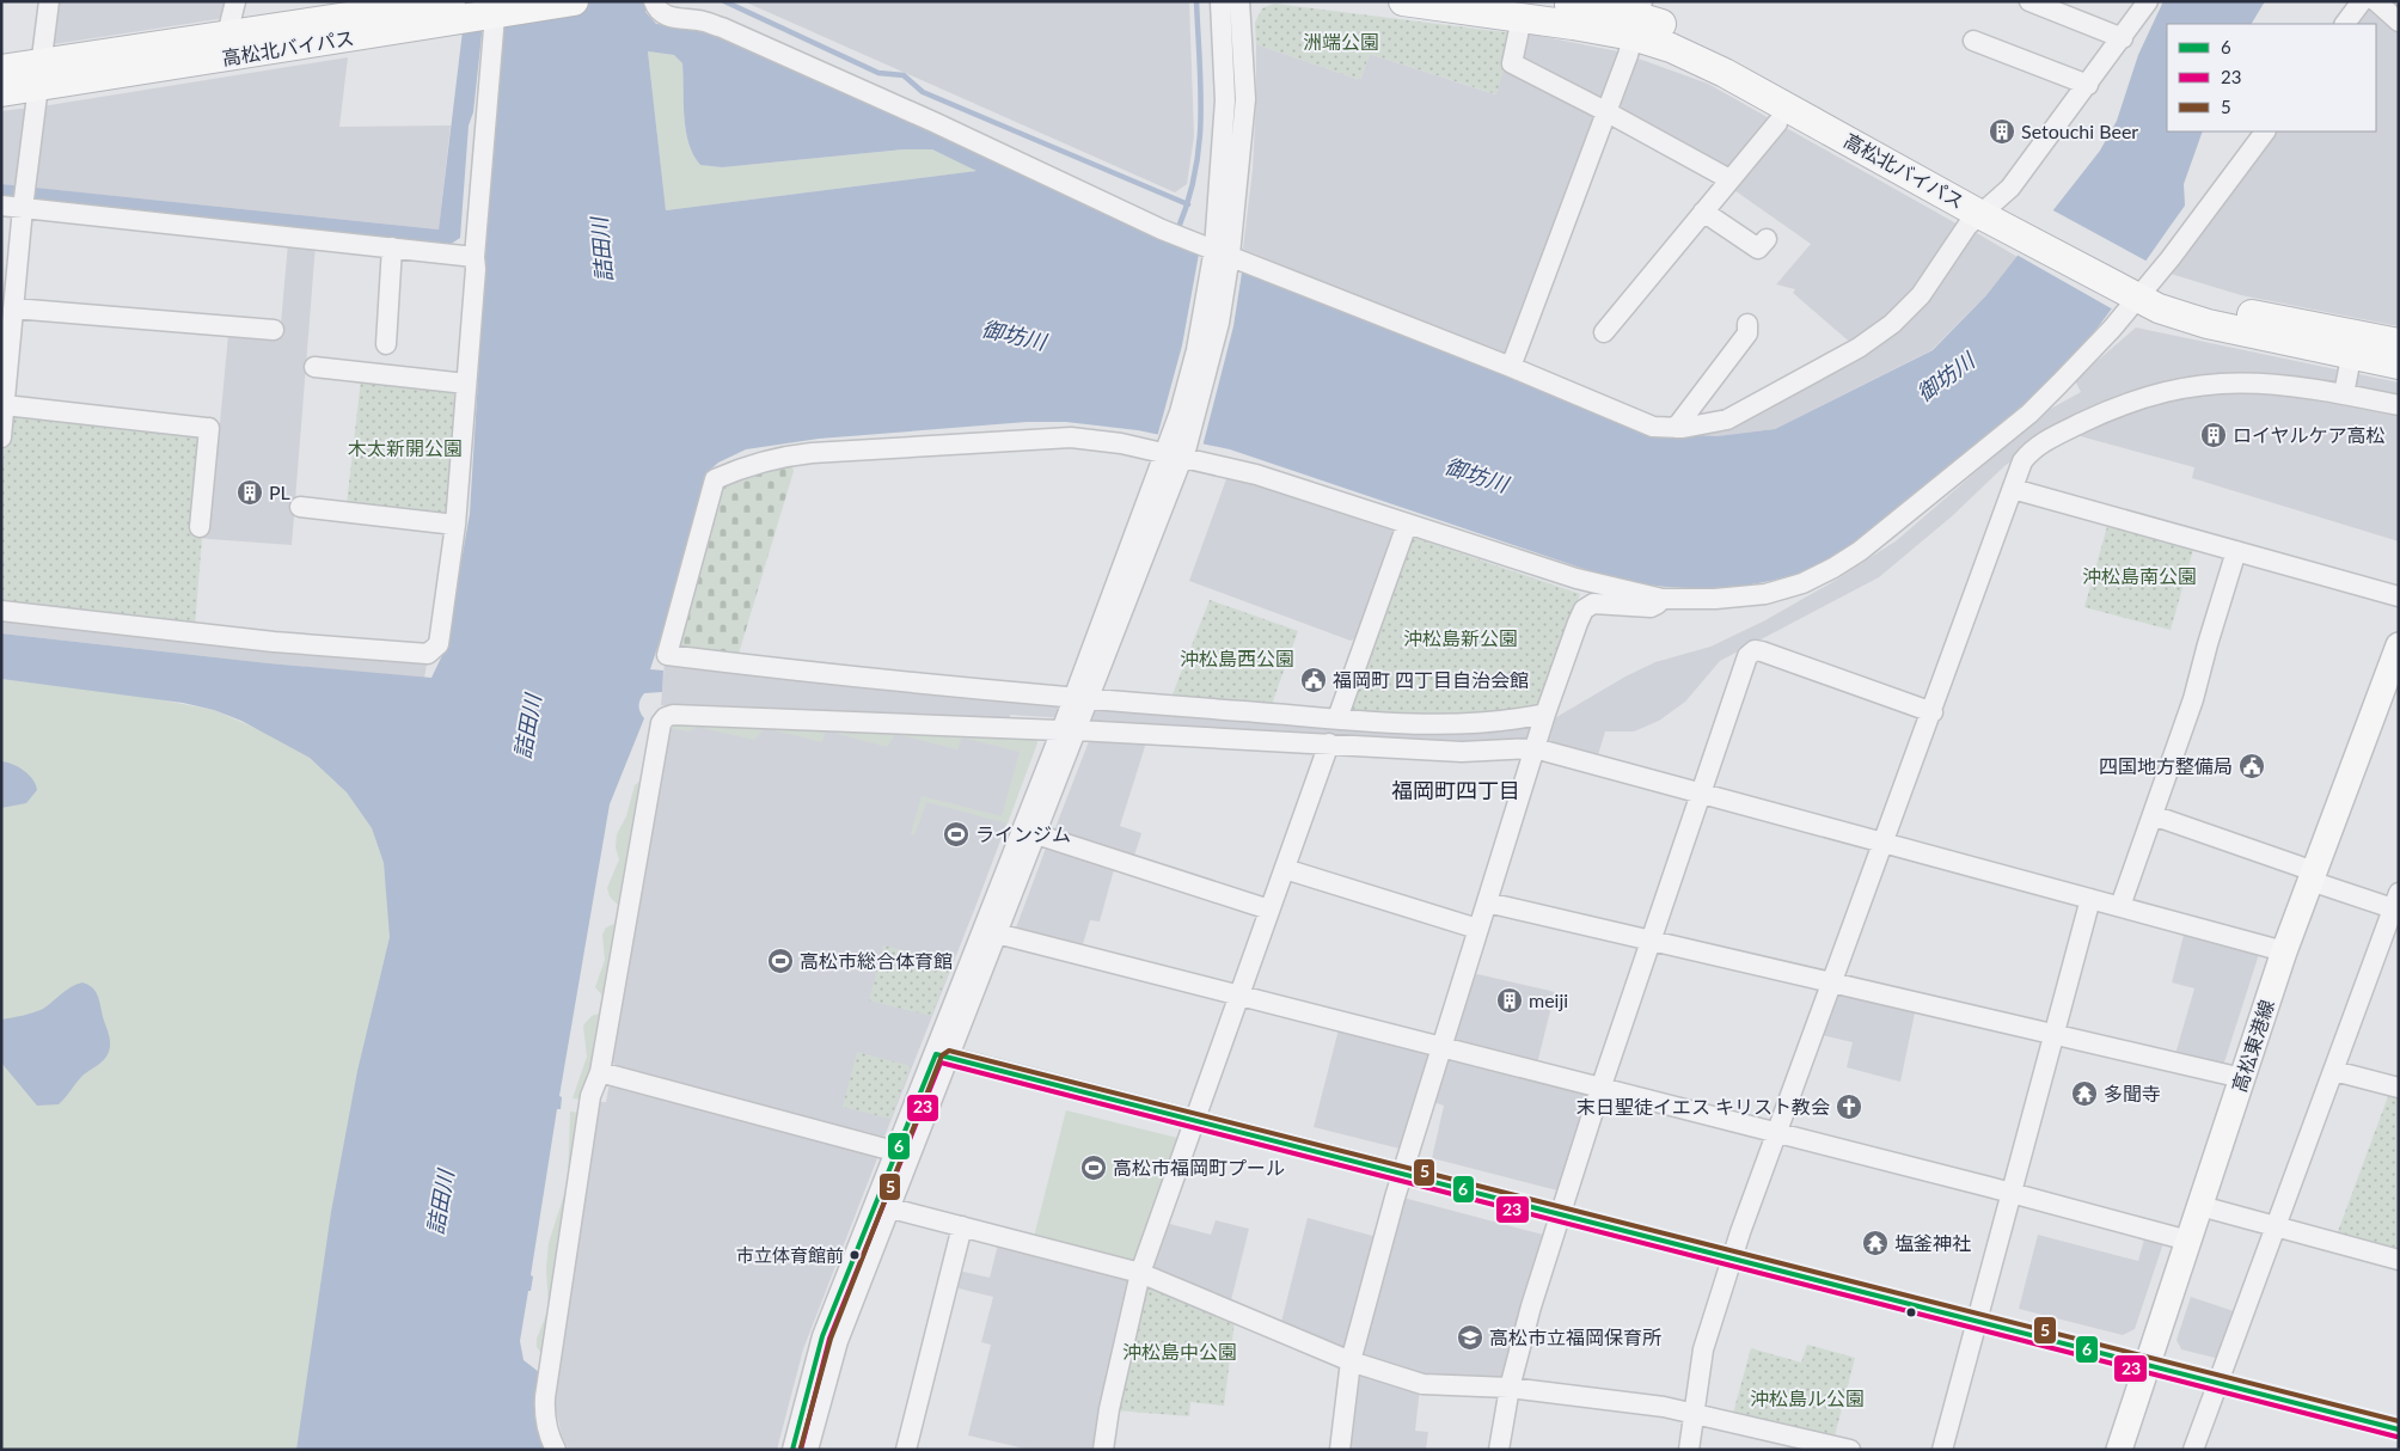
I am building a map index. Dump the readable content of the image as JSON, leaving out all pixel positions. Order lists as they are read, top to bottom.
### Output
{
  "streets": {
    "highway": ["高松北バイパス"],
    "main road": ["高松東港線"]
  },
  "districts": ["福岡町四丁目"],
  "water": ["詰田川", "御坊川"],
  "parks": [
    "洲端公園",
    "木太新開公園",
    "沖松島南公園",
    "沖松島新公園",
    "沖松島西公園",
    "沖松島中公園",
    "沖松島ル公園"
  ],
  "places": {
    "building": [
      "Setouchi Beer",
      "ロイヤルケア高松",
      "PL",
      "meiji"
    ],
    "public building": ["福岡町 四丁目自治会館", "四国地方整備局"],
    "sports": ["ラインジム", "高松市総合体育館", "高松市福岡町プール"],
    "temple": ["多聞寺", "塩釜神社"],
    "church": ["末日聖徒イエス キリスト教会"],
    "other": ["市立体育館前"],
    "school or university": ["高松市立福岡保育所"]
  },
  "lines": ["transit line 5", "transit line 6", "transit line 23"],
  "legend": ["6", "23", "5"]
}
